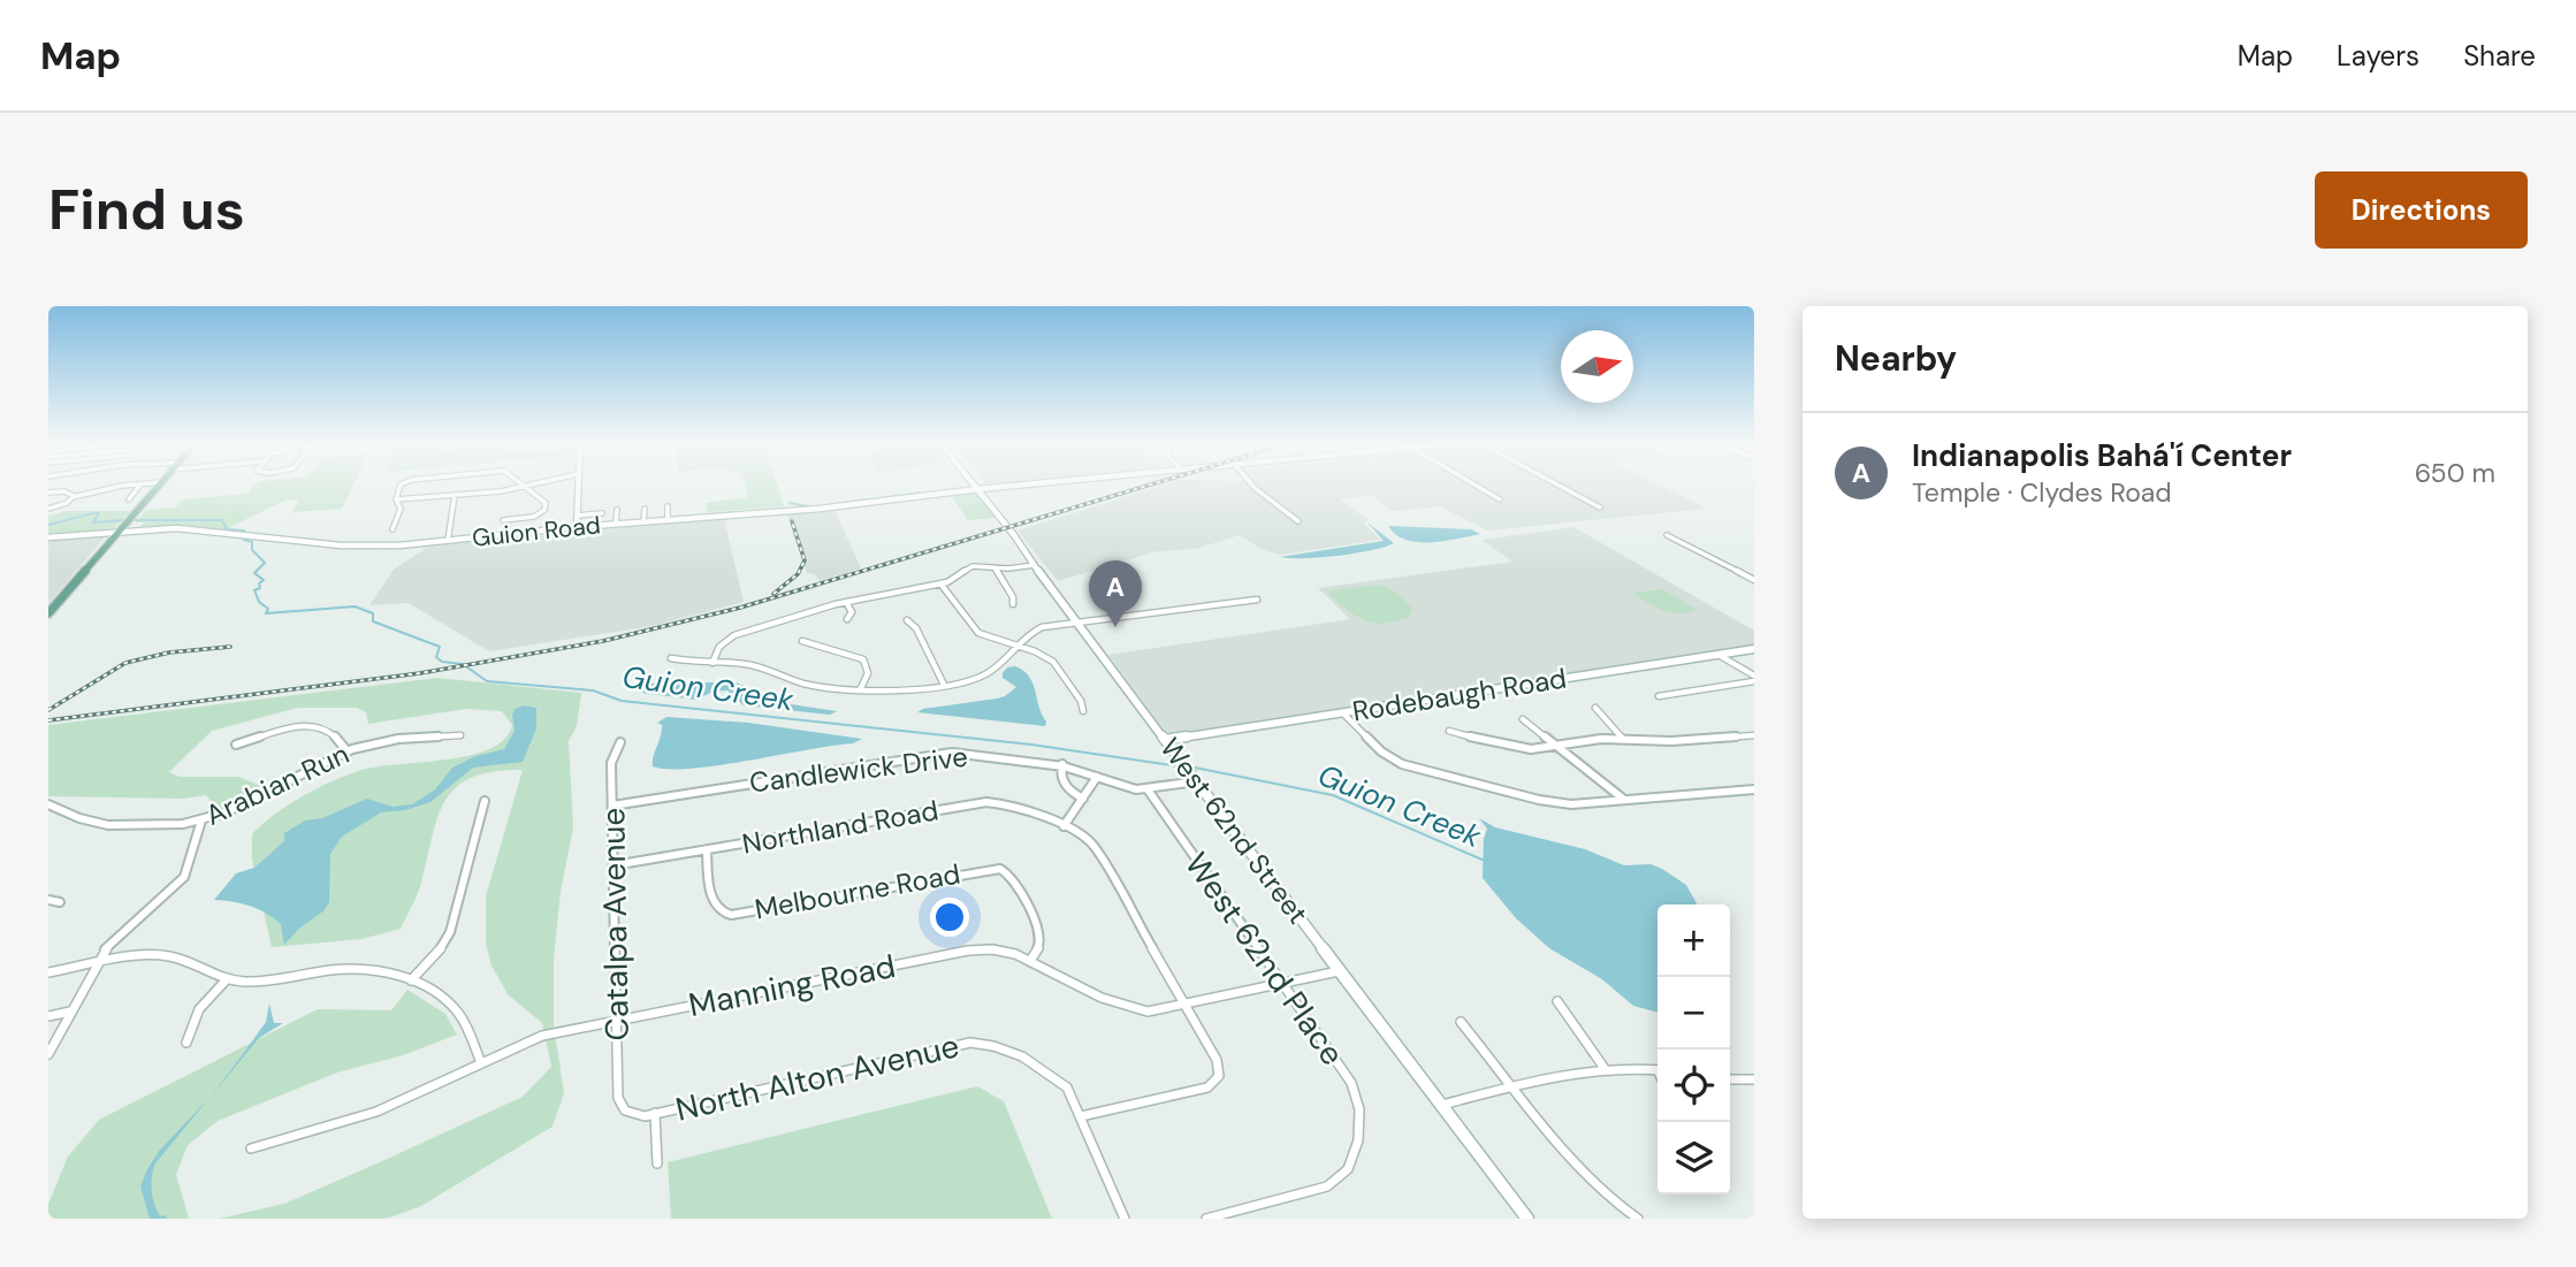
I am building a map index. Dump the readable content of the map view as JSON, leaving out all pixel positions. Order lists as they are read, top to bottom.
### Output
{
  "streets": {
    "street": [
      "Guion Road",
      "Rodebaugh Road",
      "Candlewick Drive",
      "Arabian Run",
      "Northland Road",
      "West 62nd Street",
      "Melbourne Road",
      "Catalpa Avenue",
      "West 62nd Place",
      "Manning Road",
      "North Alton Avenue"
    ]
  },
  "crossings": [
    ["Guion Road", "West 62nd Street"],
    ["Rodebaugh Road", "West 62nd Street"],
    ["Candlewick Drive", "West 62nd Street"],
    ["Candlewick Drive", "Catalpa Avenue"],
    ["Candlewick Drive", "West 62nd Place"],
    ["Northland Road", "Melbourne Road"],
    ["Northland Road", "Catalpa Avenue"],
    ["Northland Road", "Manning Road"],
    ["West 62nd Street", "Manning Road"],
    ["Melbourne Road", "Manning Road"],
    ["Catalpa Avenue", "Manning Road"],
    ["Catalpa Avenue", "North Alton Avenue"],
    ["West 62nd Place", "Manning Road"]
  ],
  "water": ["Guion Creek"],
  "north": "right",
  "page": {
    "header": "Map",
    "nav": ["Map", "Layers", "Share"],
    "buttons": "Directions",
    "title": "Find us",
    "heading": "Nearby",
    "list": [
      {
        "mark": "A",
        "name": "Indianapolis Bahá'í Center",
        "note": "Temple · Clydes Road",
        "value": "650 m"
      }
    ],
    "pins": "A",
    "map_buttons": ["+", "−"]
  }
}
